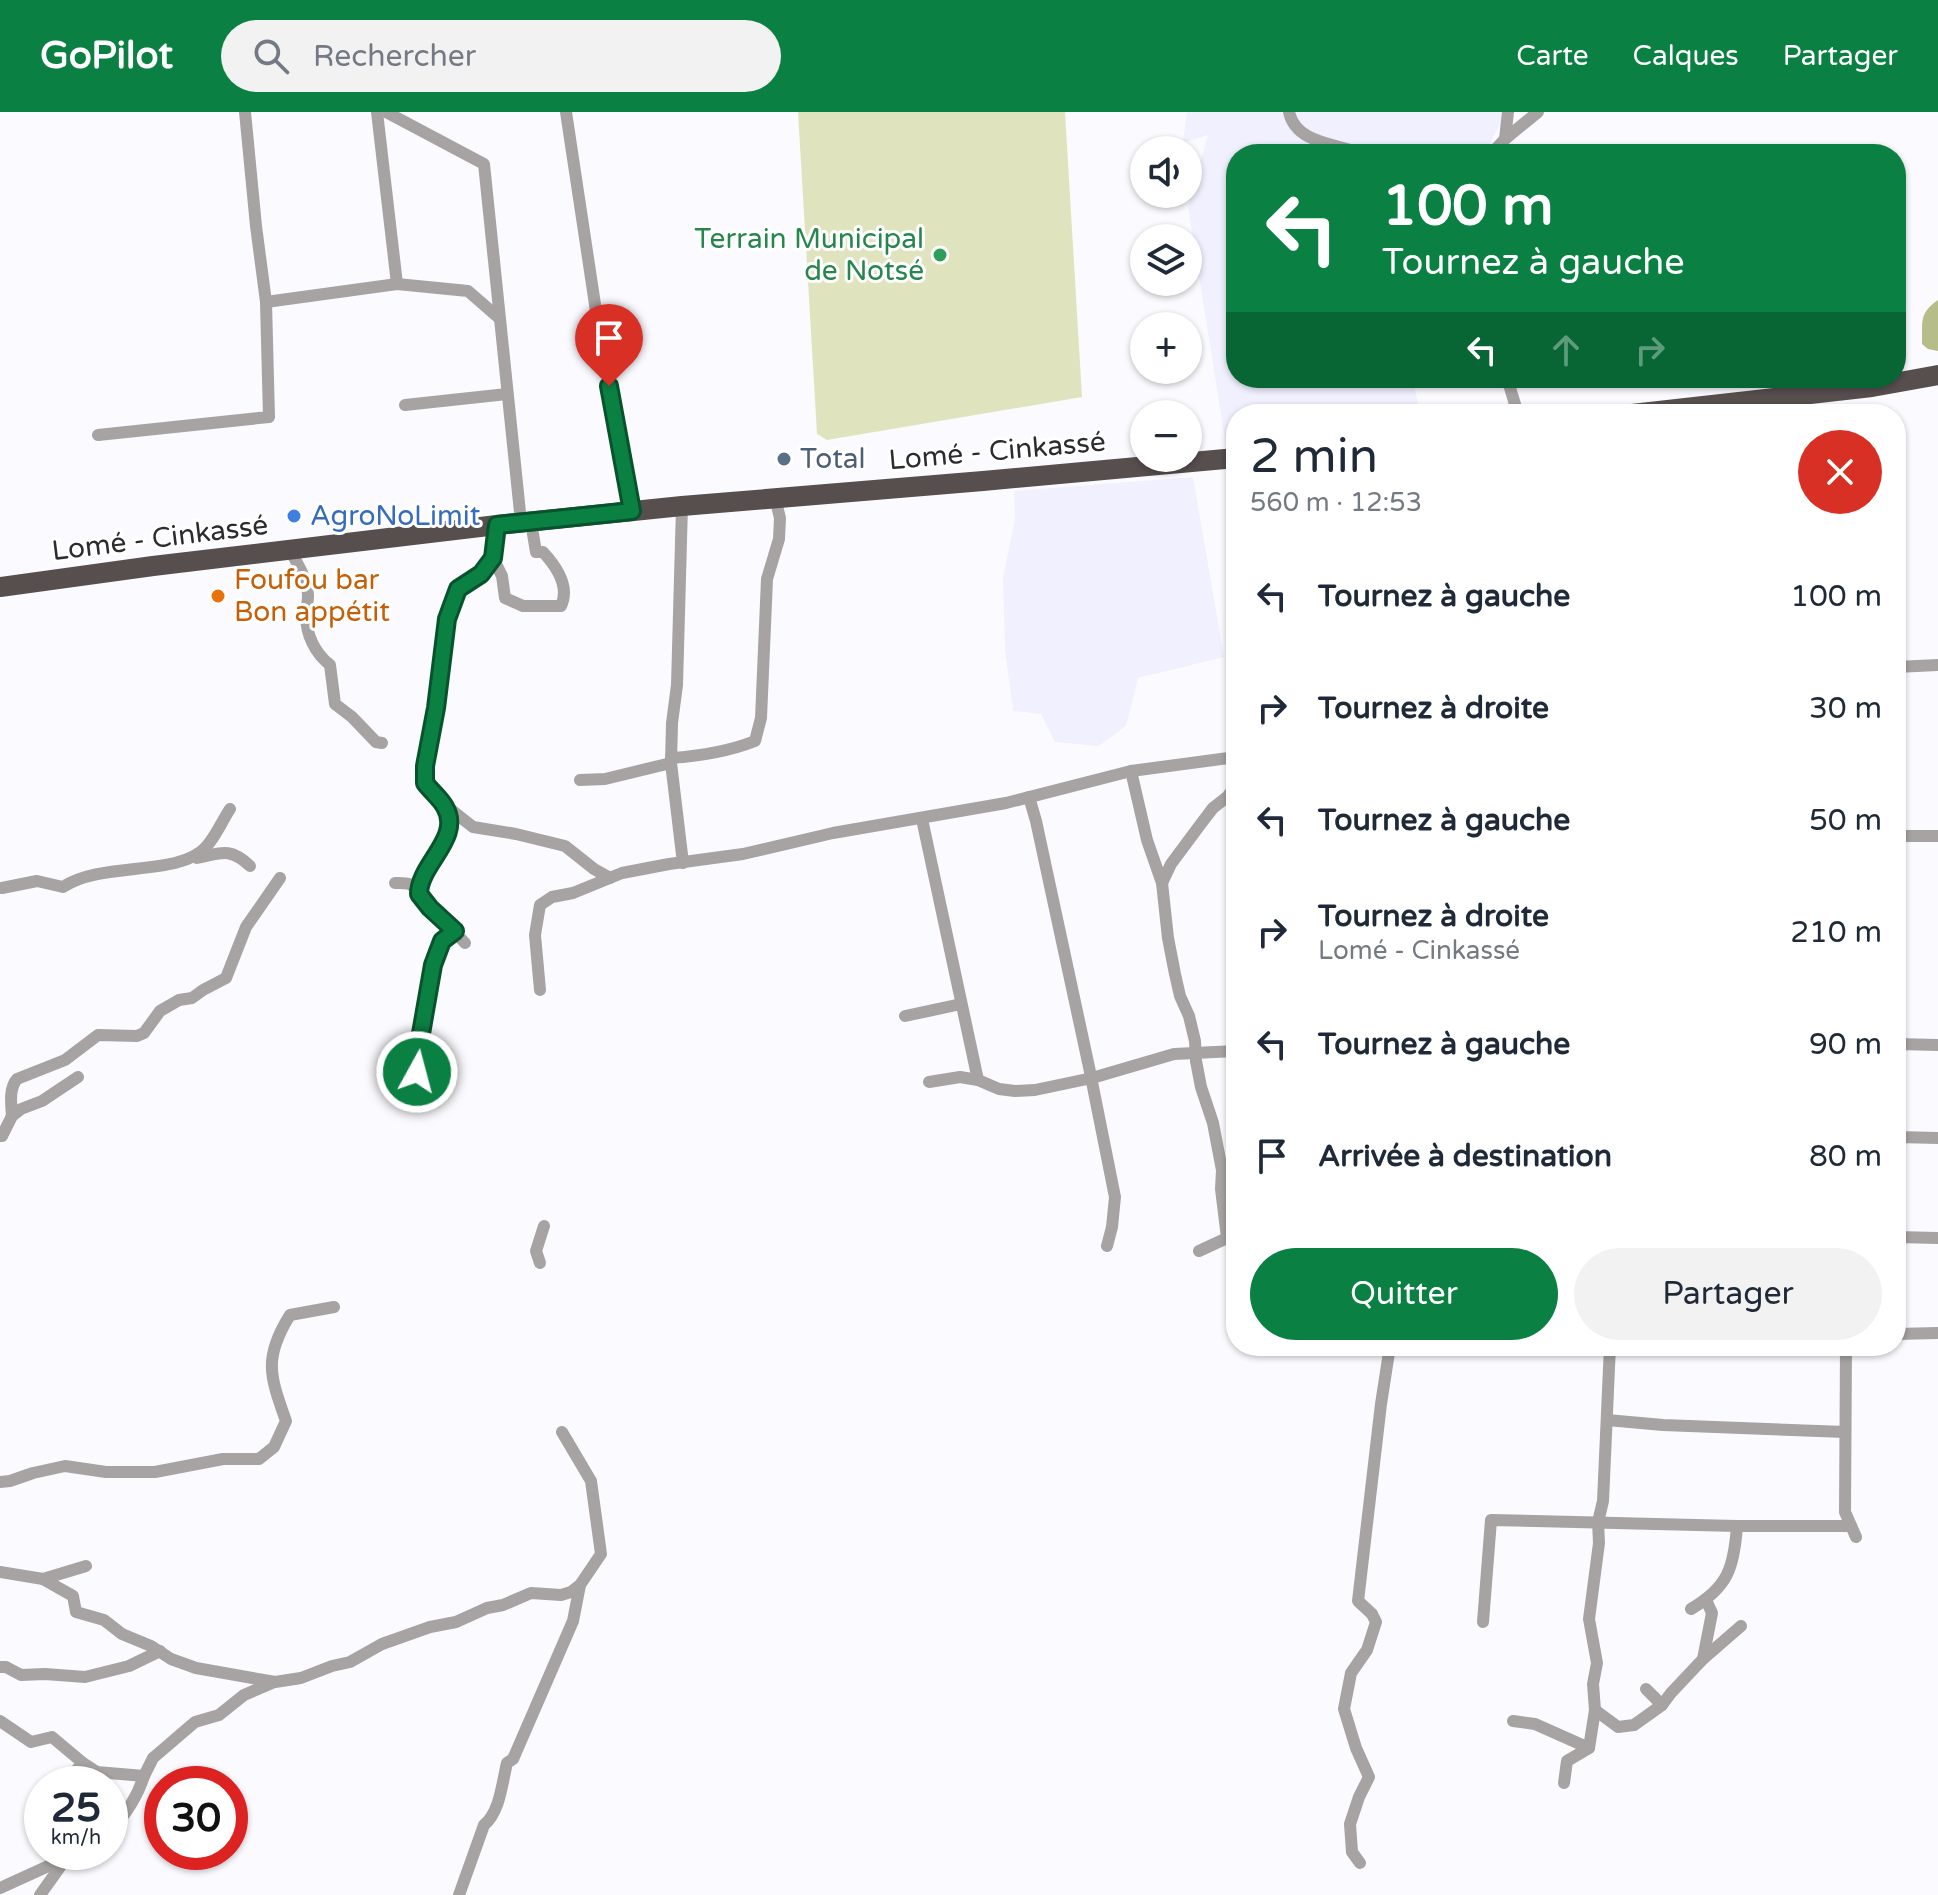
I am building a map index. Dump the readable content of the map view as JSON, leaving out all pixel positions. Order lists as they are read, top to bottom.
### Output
{
  "streets": {
    "highway": ["Lomé - Cinkassé"]
  },
  "places": [
    "Terrain Municipal de Notsé",
    "Total",
    "AgroNoLimit",
    "Foufou bar Bon appétit"
  ],
  "page": {
    "header": "GoPilot",
    "search": "Rechercher",
    "nav": ["Carte", "Calques", "Partager"],
    "map_buttons": ["+", "−"],
    "turn": ["100 m", "Tournez à gauche"],
    "heading": ["2 min", "560 m · 12:53"],
    "list": [
      {
        "name": "Tournez à gauche",
        "value": "100 m"
      },
      {
        "name": "Tournez à droite",
        "value": "30 m"
      },
      {
        "name": "Tournez à gauche",
        "value": "50 m"
      },
      {
        "name": "Tournez à droite",
        "note": "Lomé - Cinkassé",
        "value": "210 m"
      },
      {
        "name": "Tournez à gauche",
        "value": "90 m"
      },
      {
        "name": "Arrivée à destination",
        "value": "80 m"
      }
    ],
    "buttons": ["Quitter", "Partager"],
    "speed": "25 km/h",
    "limit": "30"
  }
}
